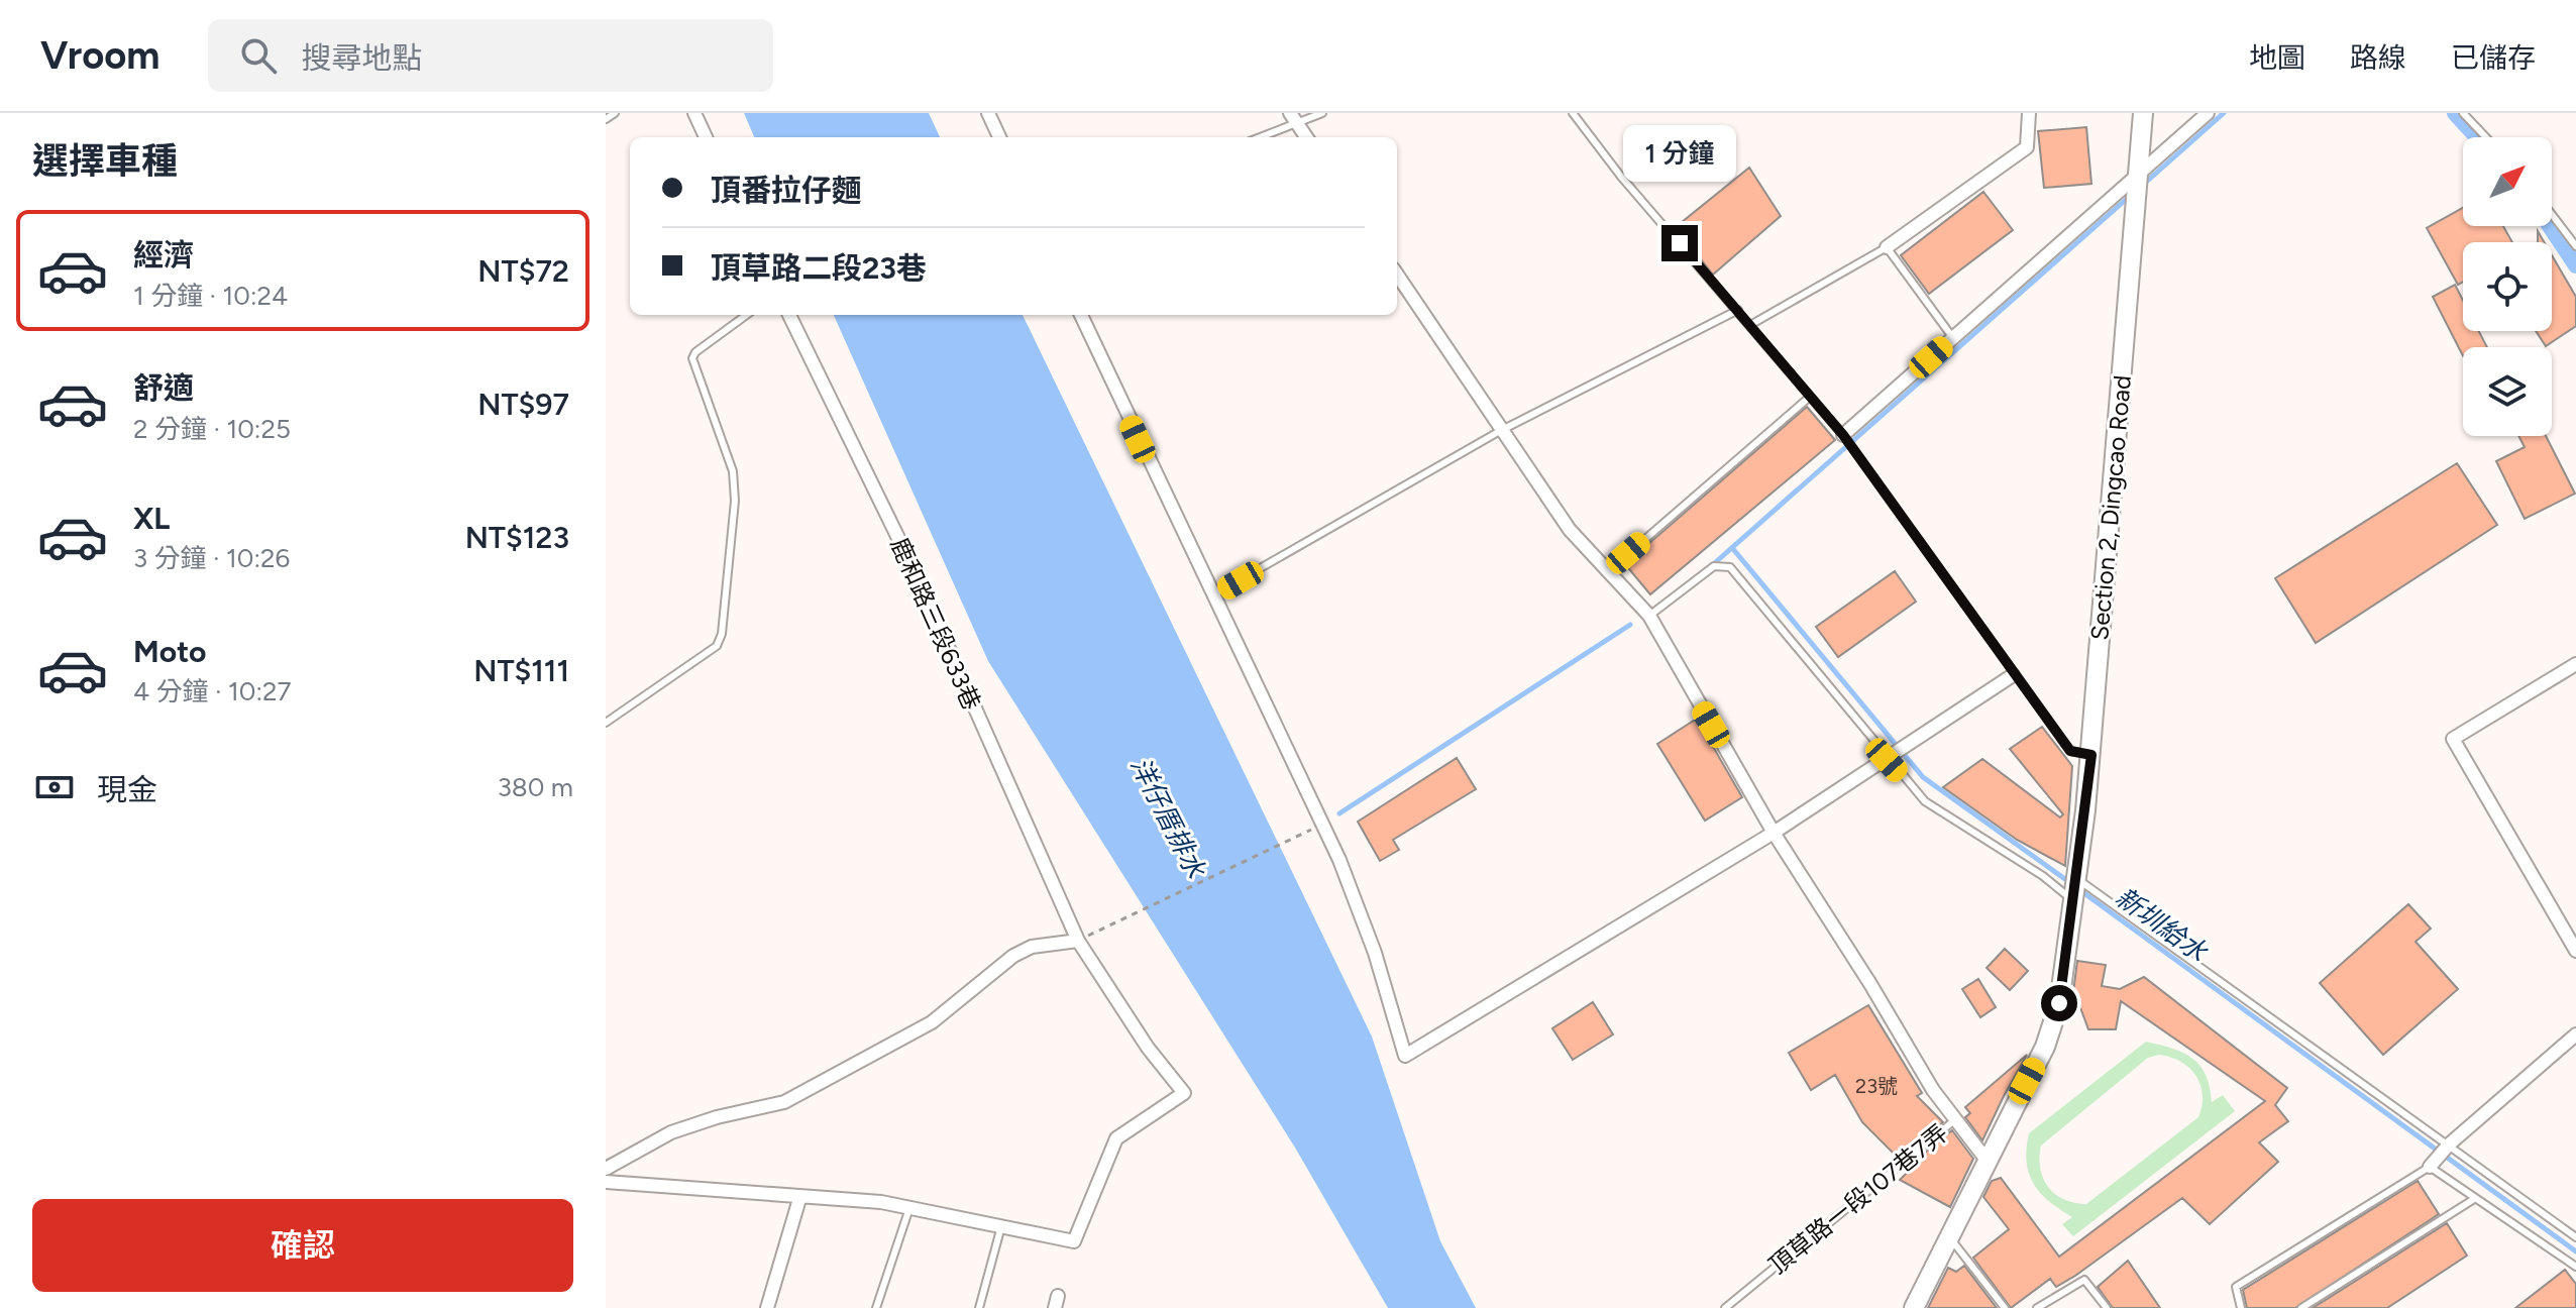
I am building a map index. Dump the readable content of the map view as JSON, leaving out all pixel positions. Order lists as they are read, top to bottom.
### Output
{
  "streets": {
    "street": ["Section 2, Dingcao Road", "鹿和路三段633巷"],
    "lane": ["頂草路一段107巷7弄"]
  },
  "water": ["洋仔厝排水", "新圳給水"],
  "house_numbers": ["23號"],
  "north": "top right",
  "page": {
    "header": "Vroom",
    "search": "搜尋地點",
    "nav": ["地圖", "路線", "已儲存"],
    "heading": "選擇車種",
    "bubble": "1 分鐘",
    "banner": ["頂番拉仔麵", "頂草路二段23巷"],
    "list": [
      {
        "name": "經濟",
        "note": "1 分鐘 · 10:24",
        "value": "NT$72"
      },
      {
        "name": "舒適",
        "note": "2 分鐘 · 10:25",
        "value": "NT$97"
      },
      {
        "name": "XL",
        "note": "3 分鐘 · 10:26",
        "value": "NT$123"
      },
      {
        "name": "Moto",
        "note": "4 分鐘 · 10:27",
        "value": "NT$111"
      }
    ],
    "pay": ["現金", "380 m"],
    "buttons": "確認"
  }
}
